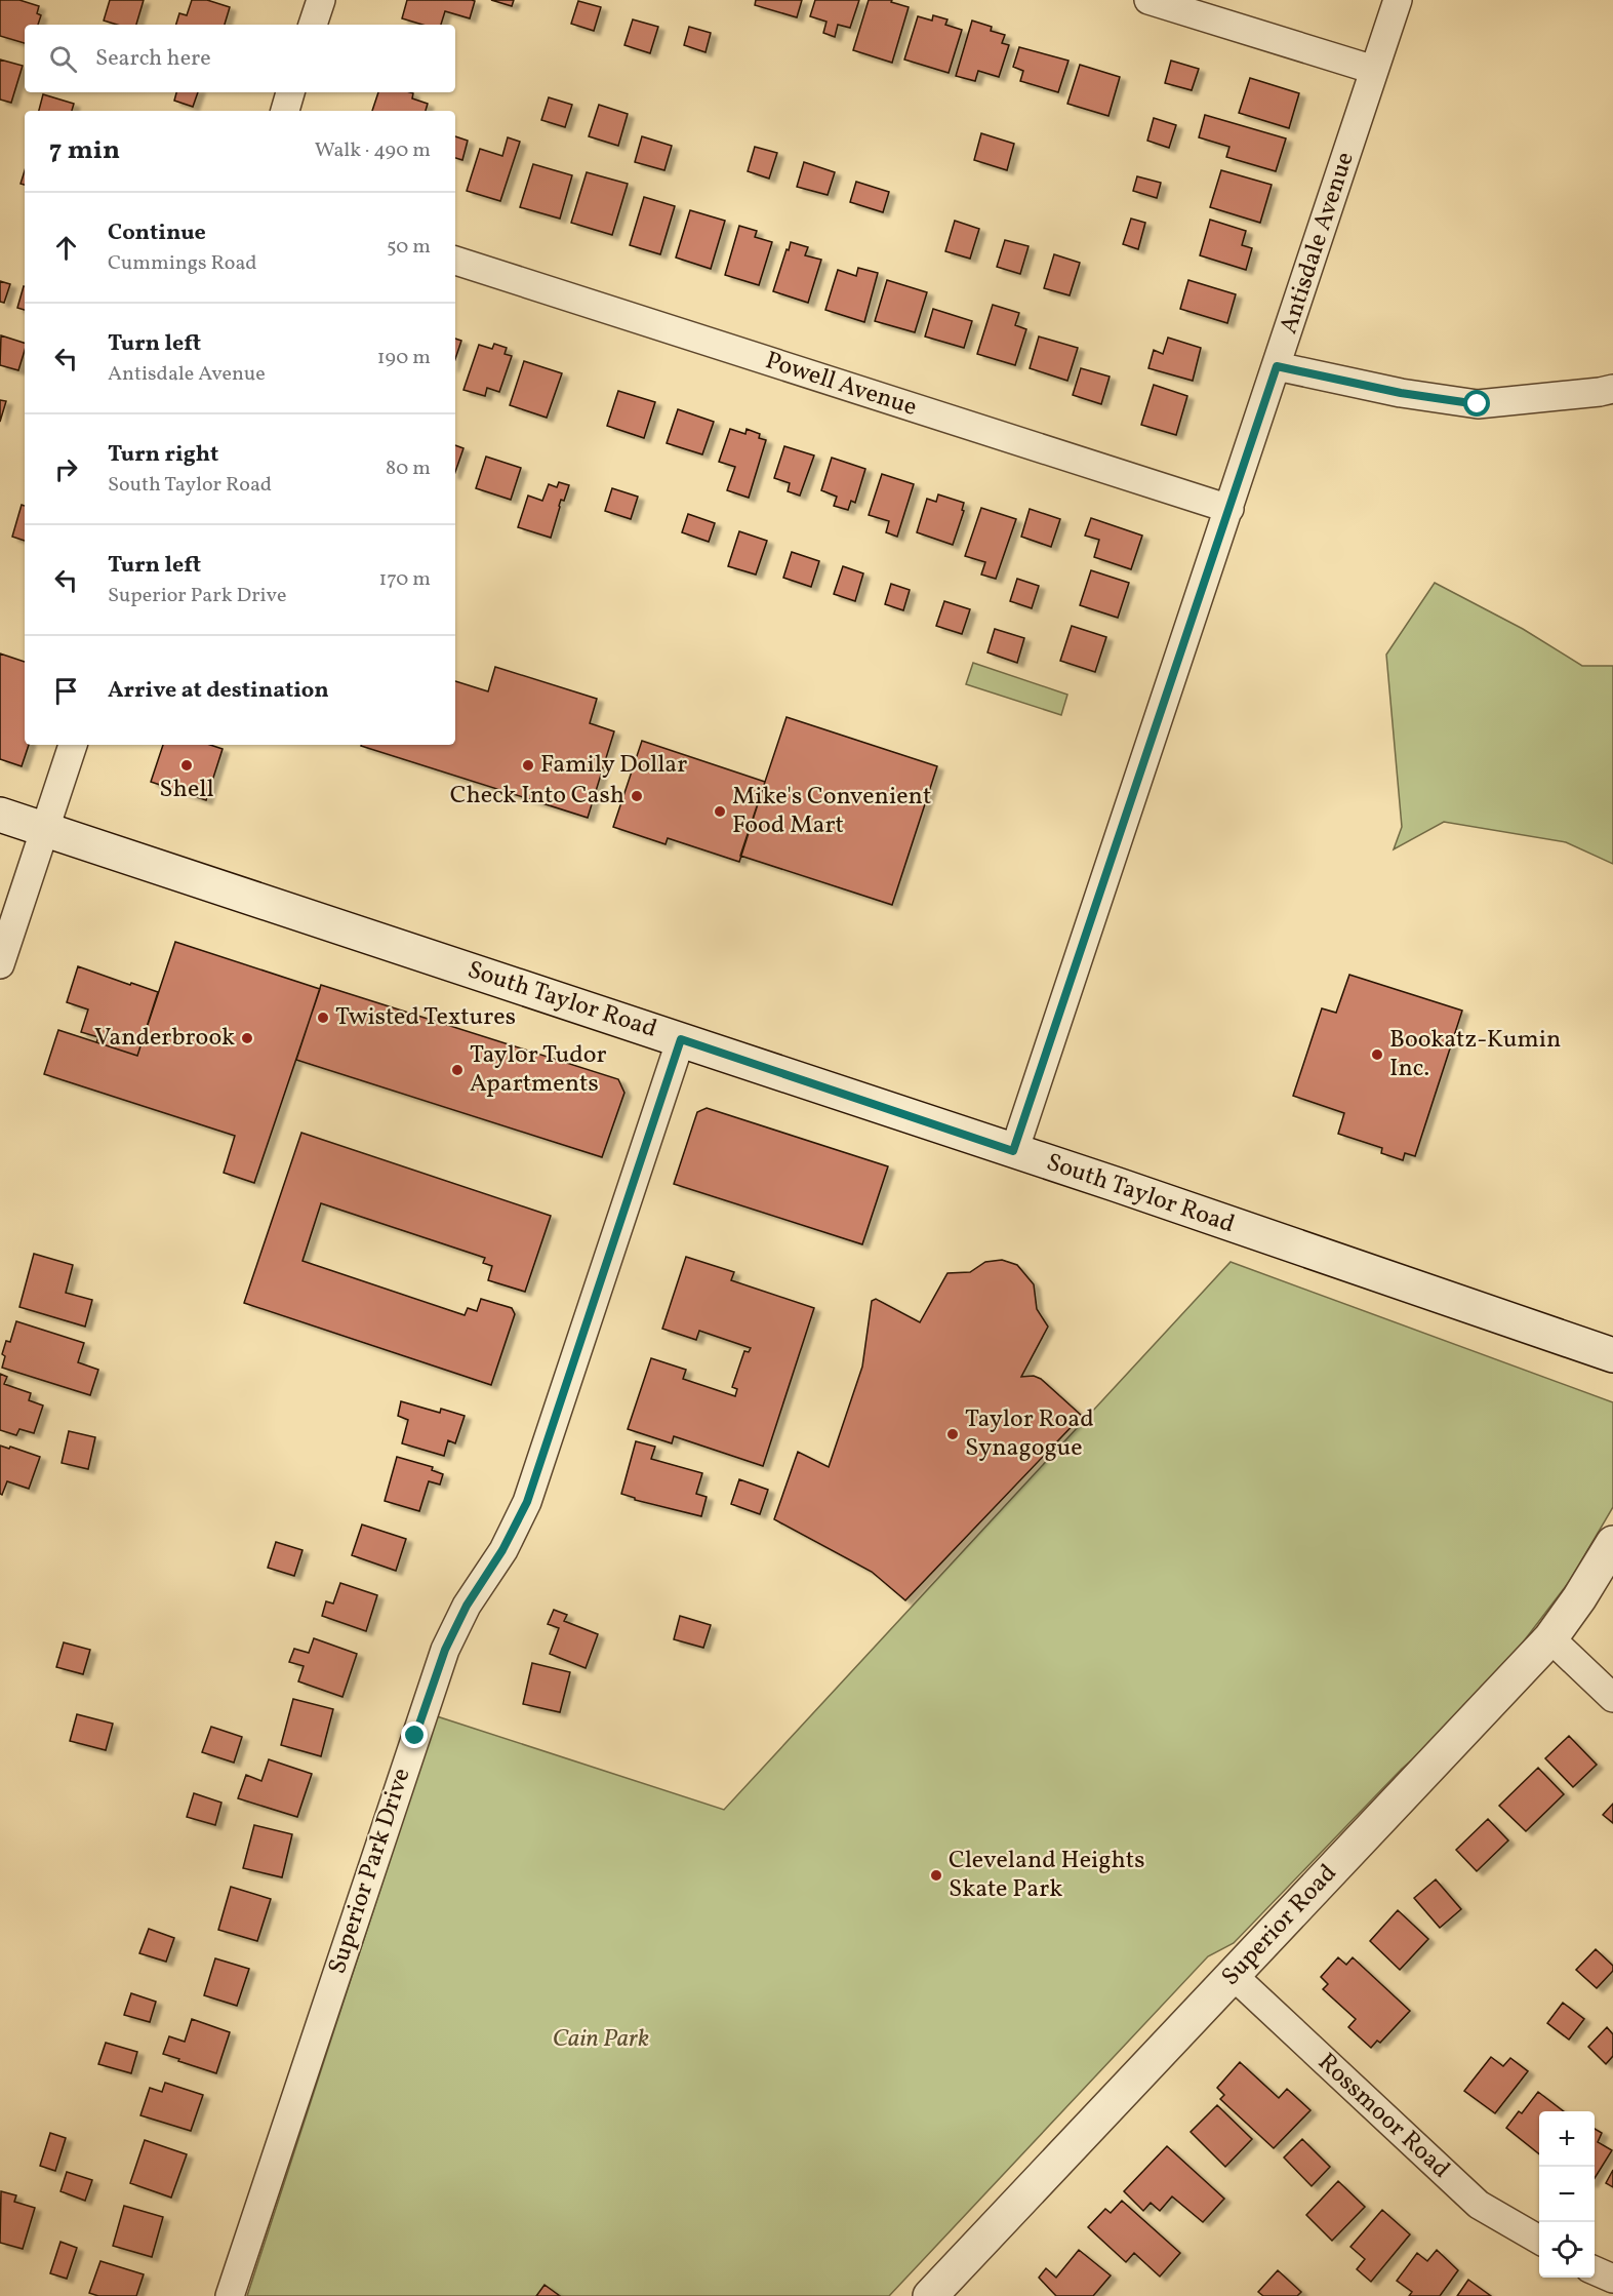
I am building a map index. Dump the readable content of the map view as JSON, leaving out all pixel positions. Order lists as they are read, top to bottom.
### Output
{
  "streets": {
    "main road": ["South Taylor Road", "Superior Road"],
    "street": [
      "Antisdale Avenue",
      "Powell Avenue",
      "Superior Park Drive",
      "Rossmoor Road"
    ]
  },
  "crossings": [
    ["Antisdale Avenue", "Powell Avenue"],
    ["Antisdale Avenue", "South Taylor Road"],
    ["South Taylor Road", "Superior Park Drive"],
    ["Superior Road", "Rossmoor Road"]
  ],
  "parks": ["Cain Park"],
  "places": [
    "Shell",
    "Family Dollar",
    "Check Into Cash",
    "Mike's Convenient Food Mart",
    "Twisted Textures",
    "Vanderbrook",
    "Bookatz-Kumin Inc.",
    "Taylor Tudor Apartments",
    "Taylor Road Synagogue",
    "Cleveland Heights Skate Park"
  ],
  "page": {
    "search": "Search here",
    "heading": ["7 min", "Walk · 490 m"],
    "list": [
      ["Continue", "Cummings Road", "50 m"],
      ["Turn left", "Antisdale Avenue", "190 m"],
      ["Turn right", "South Taylor Road", "80 m"],
      ["Turn left", "Superior Park Drive", "170 m"],
      "Arrive at destination"
    ],
    "map_buttons": ["+", "−"]
  }
}
